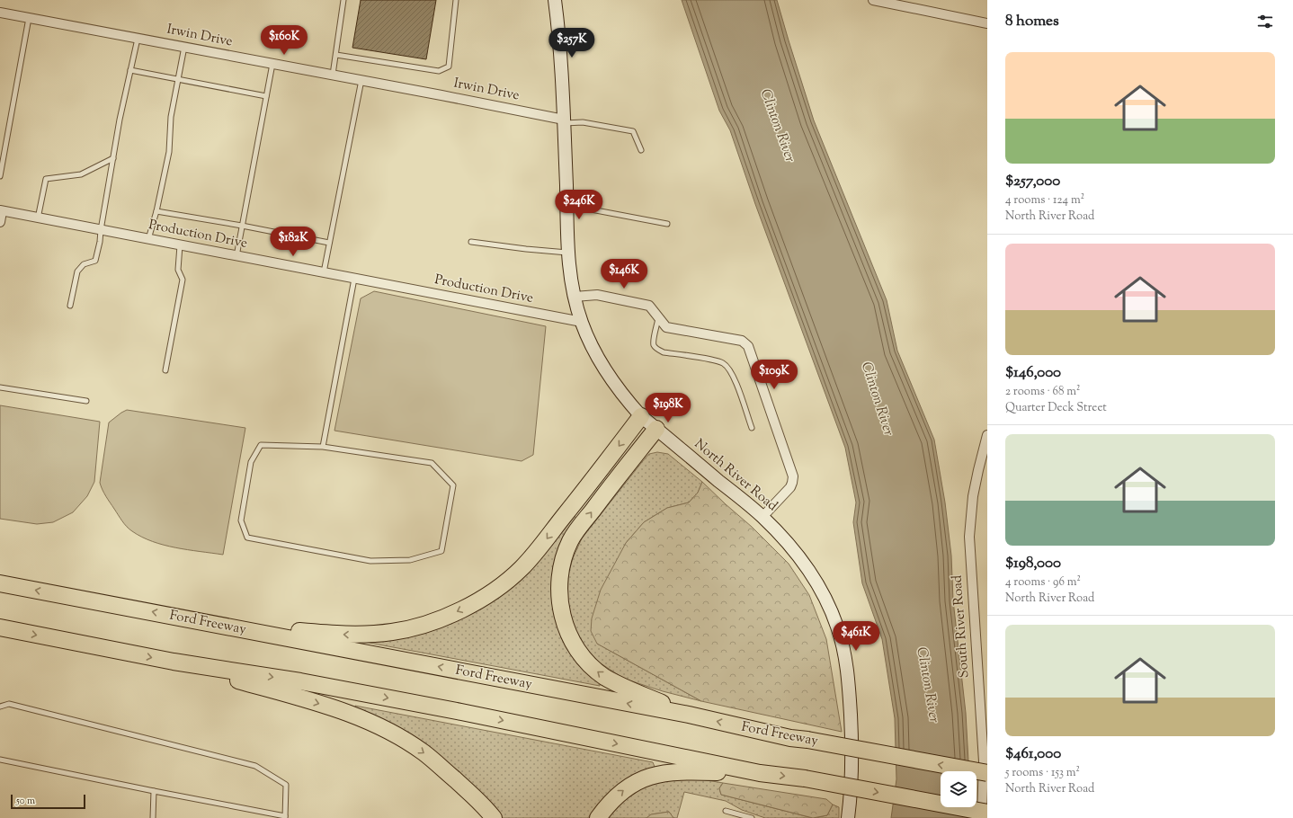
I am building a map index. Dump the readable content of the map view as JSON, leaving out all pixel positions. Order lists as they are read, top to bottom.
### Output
{
  "streets": {
    "highway": ["Ford Freeway"],
    "street": [
      "Irwin Drive",
      "Production Drive",
      "North River Road",
      "South River Road"
    ]
  },
  "crossings": [
    ["Irwin Drive", "North River Road"],
    ["Production Drive", "North River Road"]
  ],
  "water": ["Clinton River"],
  "scale_bar": "50 m",
  "page": {
    "heading": "8 homes",
    "price": [
      "$160K",
      "$257K",
      "$246K",
      "$182K",
      "$146K",
      "$109K",
      "$198K",
      "$461K"
    ],
    "list": [
      {
        "name": "$257,000",
        "note": "4 rooms · 124 m² · North River Road"
      },
      {
        "name": "$146,000",
        "note": "2 rooms · 68 m² · Quarter Deck Street"
      },
      {
        "name": "$198,000",
        "note": "4 rooms · 96 m² · North River Road"
      },
      {
        "name": "$461,000",
        "note": "5 rooms · 153 m² · North River Road"
      }
    ],
    "scale": "50 m"
  }
}
